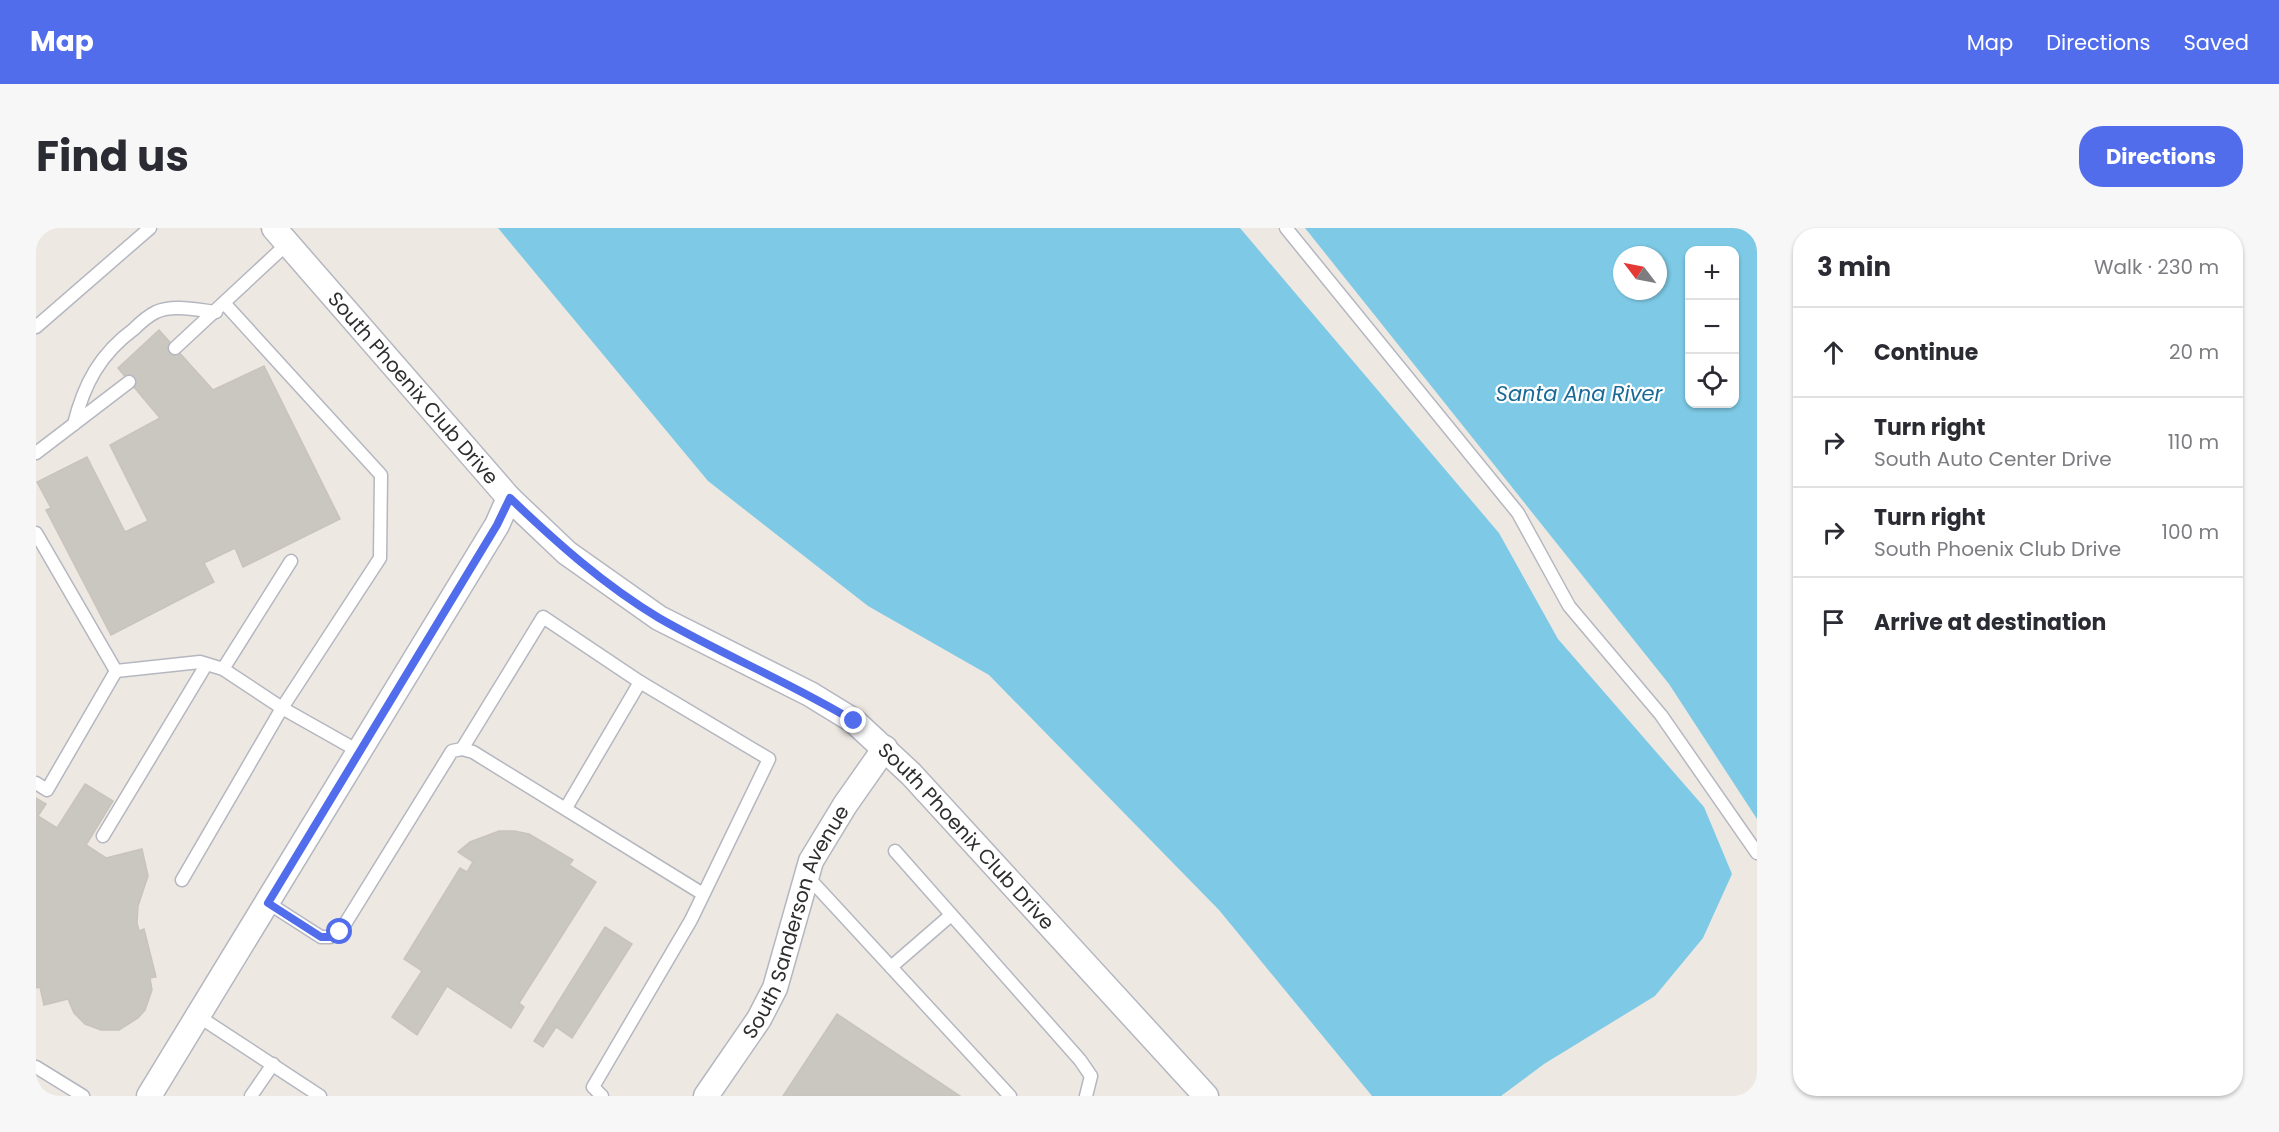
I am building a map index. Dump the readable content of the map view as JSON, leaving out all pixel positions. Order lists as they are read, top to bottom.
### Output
{
  "streets": {
    "street": ["South Phoenix Club Drive", "South Sanderson Avenue"]
  },
  "crossings": [
    ["South Phoenix Club Drive", "South Sanderson Avenue"]
  ],
  "water": ["Santa Ana River"],
  "north": "top left",
  "page": {
    "header": "Map",
    "nav": ["Map", "Directions", "Saved"],
    "title": "Find us",
    "buttons": "Directions",
    "heading": ["3 min", "Walk · 230 m"],
    "map_buttons": ["+", "−"],
    "list": [
      ["Continue", "20 m"],
      ["Turn right", "South Auto Center Drive", "110 m"],
      ["Turn right", "South Phoenix Club Drive", "100 m"],
      "Arrive at destination"
    ]
  }
}
